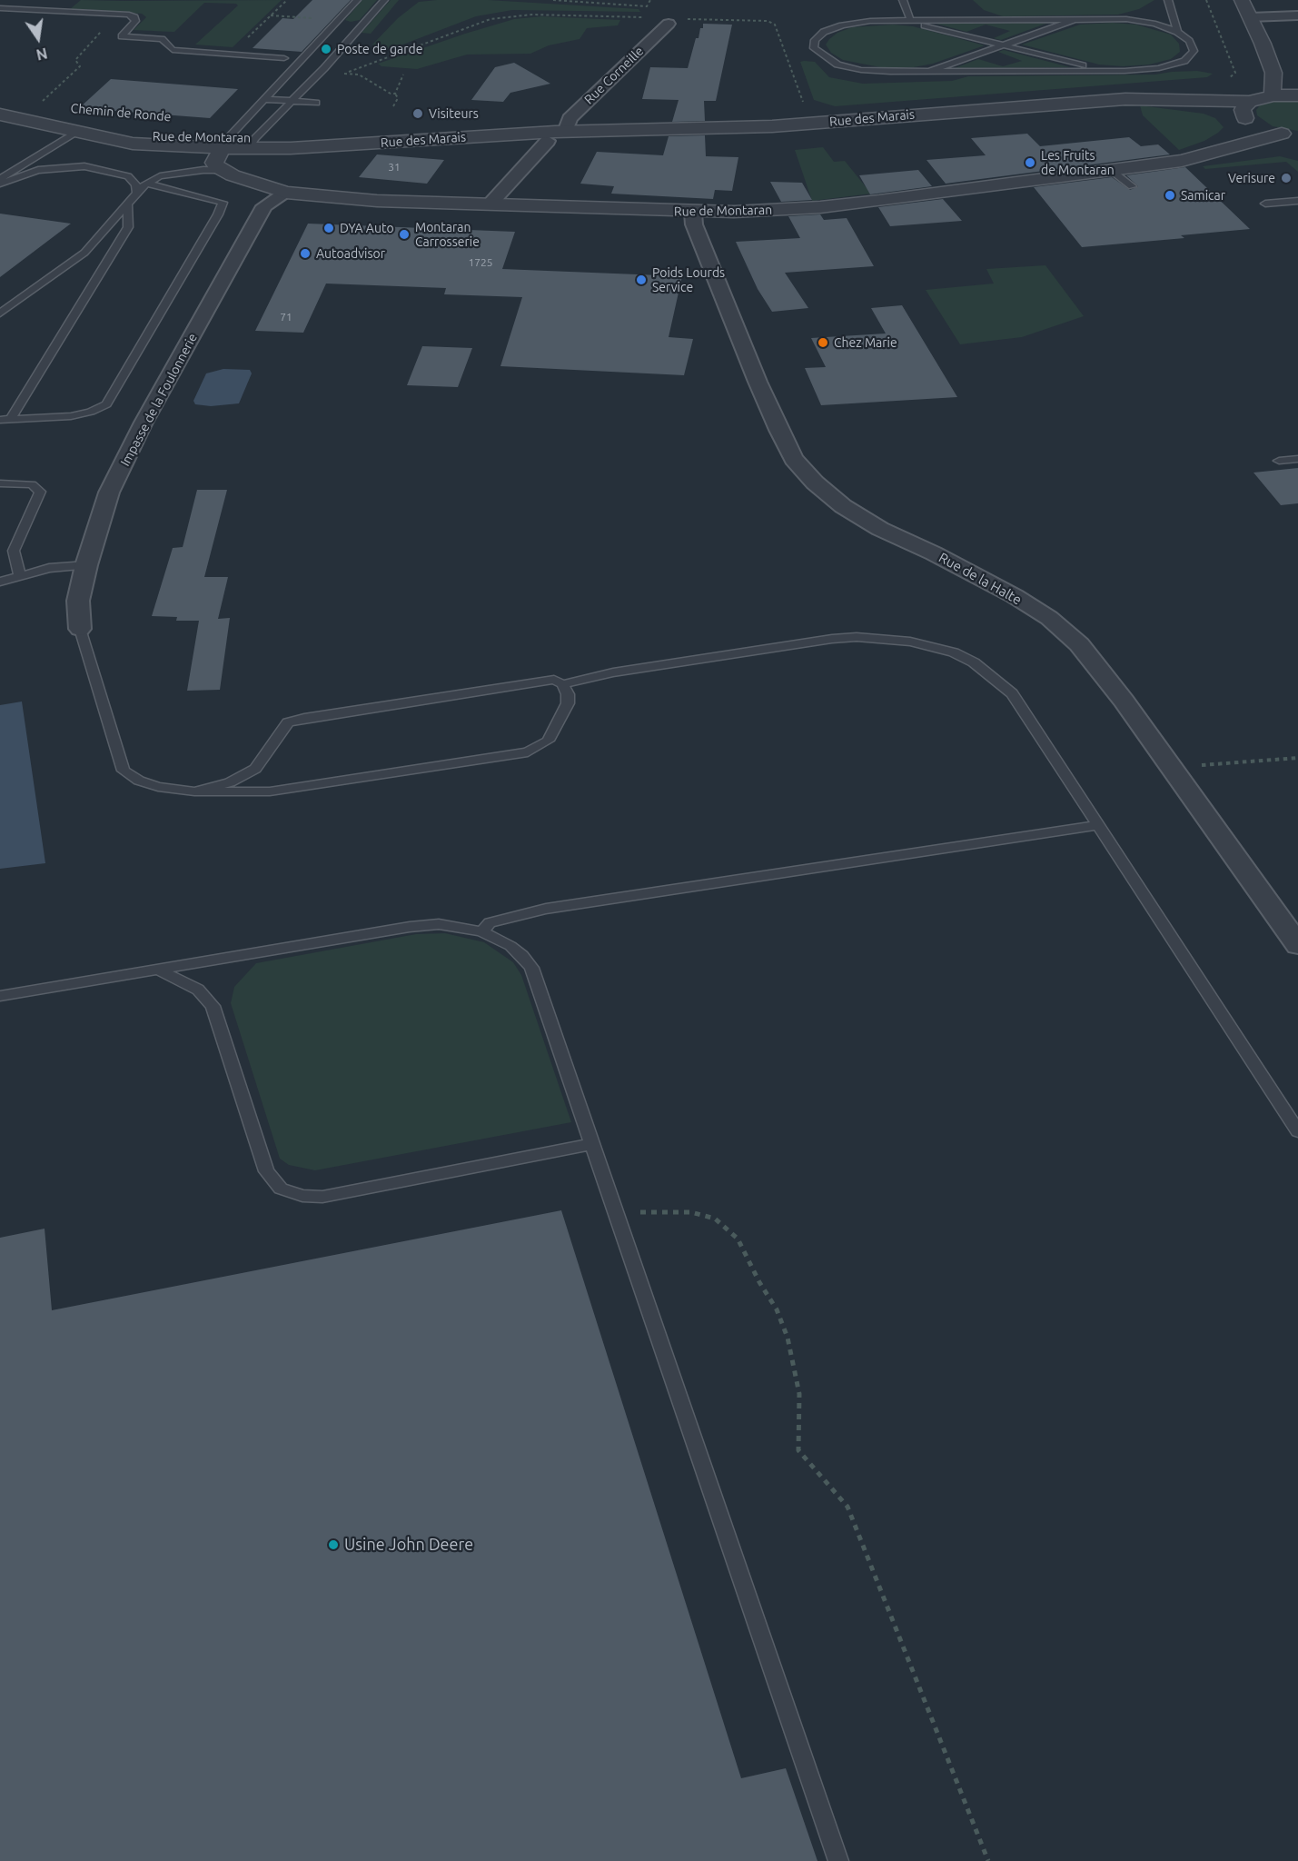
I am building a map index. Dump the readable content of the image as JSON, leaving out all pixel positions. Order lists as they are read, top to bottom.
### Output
{
  "streets": {
    "street": [
      "Rue Corneille",
      "Rue des Marais",
      "Rue de Montaran",
      "Impasse de la Foulonnerie",
      "Rue de la Halte"
    ],
    "path": ["Chemin de Ronde"]
  },
  "crossings": [
    ["Rue Corneille", "Rue des Marais"],
    ["Rue Corneille", "Rue de Montaran"],
    ["Rue des Marais", "Rue de Montaran"],
    ["Rue de Montaran", "Impasse de la Foulonnerie"],
    ["Rue de Montaran", "Rue de la Halte"]
  ],
  "places": [
    "Poste de garde",
    "Visiteurs",
    "Les Fruits de Montaran",
    "Verisure",
    "Samicar",
    "DYA Auto",
    "Montaran Carrosserie",
    "Autoadvisor",
    "Poids Lourds Service",
    "Chez Marie",
    "Usine John Deere"
  ],
  "house_numbers": ["31", "1725", "71"],
  "north": "bottom"
}
